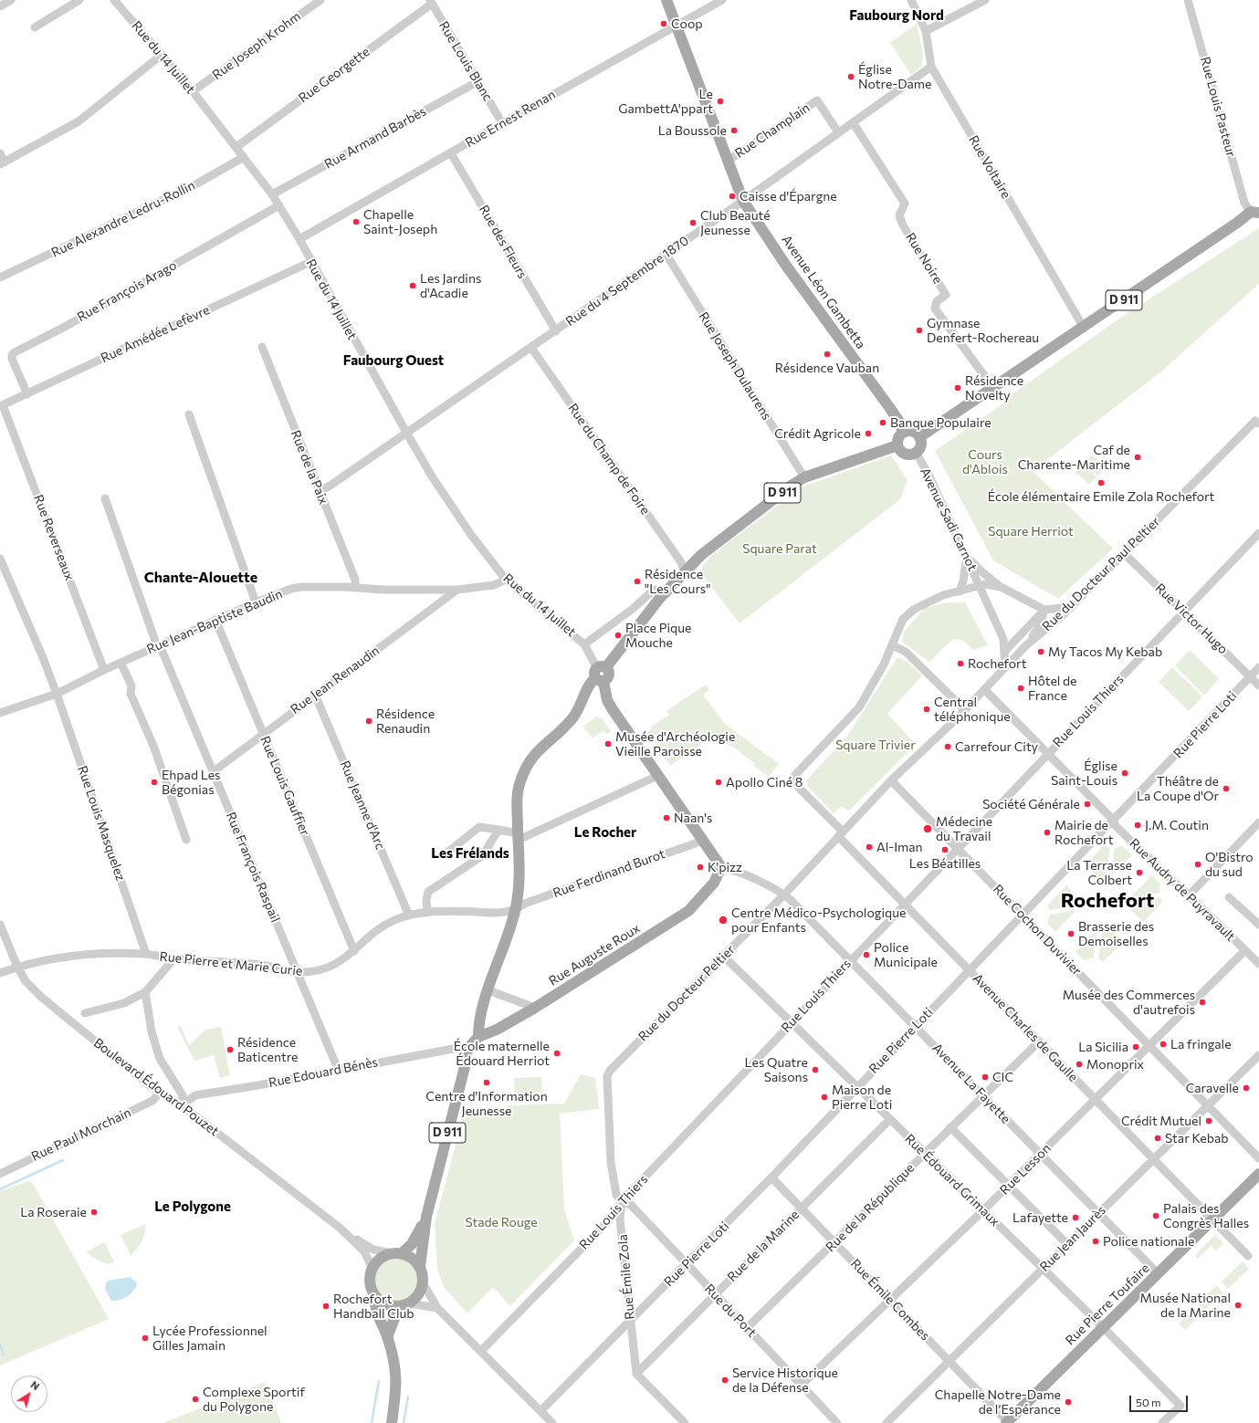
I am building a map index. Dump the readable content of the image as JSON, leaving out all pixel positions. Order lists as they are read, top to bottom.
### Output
{
  "streets": {
    "main road": [
      "Avenue Léon Gambetta",
      "D 911",
      "Rue Auguste Roux",
      "Rue Pierre Toufaire"
    ],
    "street": [
      "Rue Joseph Krohm",
      "Rue du 14 Juillet",
      "Rue Louis Blanc",
      "Rue Georgette",
      "Rue Louis Pasteur",
      "Rue Ernest Renan",
      "Rue Champlain",
      "Rue Armand Barbès",
      "Rue Voltaire",
      "Rue Alexandre Ledru-Rollin",
      "Rue des Fleurs",
      "Rue Noire",
      "Rue du 4 Septembre 1870",
      "Rue François Arago",
      "Rue Amédée Lefèvre",
      "Rue Joseph Dulaurens",
      "Rue du Champ de Foire",
      "Rue de la Paix",
      "Avenue Sadi Carnot",
      "Rue Reverseaux",
      "Rue du Docteur Paul Peltier",
      "Rue Victor Hugo",
      "Rue Jean-Baptiste Baudin",
      "Rue Jean Renaudin",
      "Rue Louis Thiers",
      "Rue Pierre Loti",
      "Rue Louis Gauffier",
      "Rue Jeanne d'Arc",
      "Rue Louis Masquelez",
      "Rue François Raspail",
      "Rue Ferdinand Burot",
      "Rue Audry de Puyravault",
      "Rue Cochon Duvivier",
      "Rue Pierre et Marie Curie",
      "Rue du Docteur Peltier",
      "Avenue Charles de Gaulle",
      "Rue Edouard Bénès",
      "Avenue La Fayette",
      "Boulevard Édouard Pouzet",
      "Rue Paul Morchain",
      "Rue Lesson",
      "Rue Édouard Grimaux",
      "Rue de la République",
      "Rue Jean Jaurès",
      "Rue de la Marine",
      "Rue Émile Zola",
      "Rue Émile Combes",
      "Rue du Port"
    ]
  },
  "crossings": [
    ["Rue Joseph Krohm", "Rue du 14 Juillet"],
    ["Rue du 14 Juillet", "Rue Georgette"],
    ["Rue du 14 Juillet", "Rue Ernest Renan"],
    ["Rue du 14 Juillet", "Rue Armand Barbès"],
    ["Rue du 14 Juillet", "Rue Alexandre Ledru-Rollin"],
    ["Rue du 14 Juillet", "Rue du 4 Septembre 1870"],
    ["Rue du 14 Juillet", "Rue François Arago"],
    ["Rue du 14 Juillet", "D 911"],
    ["Rue du 14 Juillet", "Rue Amédée Lefèvre"],
    ["Rue du 14 Juillet", "Rue Jean-Baptiste Baudin"],
    ["Rue Louis Blanc", "Rue Georgette"],
    ["Rue Louis Blanc", "Rue Ernest Renan"],
    ["Rue Louis Blanc", "Rue Armand Barbès"],
    ["Rue Louis Pasteur", "D 911"],
    ["Rue Ernest Renan", "Rue des Fleurs"],
    ["Rue Ernest Renan", "Avenue Léon Gambetta"],
    ["Rue Champlain", "Rue du 4 Septembre 1870"],
    ["Rue Champlain", "Avenue Léon Gambetta"],
    ["Rue Voltaire", "Rue du 4 Septembre 1870"],
    ["Rue Voltaire", "D 911"],
    ["Rue des Fleurs", "Rue du 4 Septembre 1870"],
    ["Rue Noire", "Rue du 4 Septembre 1870"],
    ["Rue Noire", "D 911"],
    ["Rue du 4 Septembre 1870", "Avenue Léon Gambetta"],
    ["Rue du 4 Septembre 1870", "Rue Joseph Dulaurens"],
    ["Rue du 4 Septembre 1870", "Rue du Champ de Foire"],
    ["Rue du 4 Septembre 1870", "Rue de la Paix"],
    ["Rue François Arago", "Rue Amédée Lefèvre"],
    ["Avenue Léon Gambetta", "D 911"],
    ["Avenue Léon Gambetta", "Avenue Sadi Carnot"],
    ["D 911", "Rue Joseph Dulaurens"],
    ["D 911", "Rue du Champ de Foire"],
    ["D 911", "Avenue Sadi Carnot"],
    ["D 911", "Rue Ferdinand Burot"],
    ["D 911", "Rue Auguste Roux"],
    ["D 911", "Rue Pierre et Marie Curie"],
    ["D 911", "Rue Edouard Bénès"],
    ["D 911", "Boulevard Édouard Pouzet"],
    ["Rue Amédée Lefèvre", "Rue Reverseaux"],
    ["Rue de la Paix", "Rue Jean-Baptiste Baudin"],
    ["Rue Reverseaux", "Rue Jean-Baptiste Baudin"],
    ["Rue du Docteur Paul Peltier", "Rue Victor Hugo"],
    ["Rue du Docteur Paul Peltier", "Rue Audry de Puyravault"],
    ["Rue du Docteur Paul Peltier", "Rue Cochon Duvivier"],
    ["Rue du Docteur Paul Peltier", "Rue du Docteur Peltier"],
    ["Rue du Docteur Paul Peltier", "Avenue Charles de Gaulle"],
    ["Rue Victor Hugo", "Rue Louis Thiers"],
    ["Rue Victor Hugo", "Rue Pierre Loti"],
    ["Rue Jean-Baptiste Baudin", "Rue Jean Renaudin"],
    ["Rue Jean-Baptiste Baudin", "Rue Louis Gauffier"],
    ["Rue Jean-Baptiste Baudin", "Rue Louis Masquelez"],
    ["Rue Jean-Baptiste Baudin", "Rue François Raspail"],
    ["Rue Jean Renaudin", "Rue Louis Gauffier"],
    ["Rue Jean Renaudin", "Rue Jeanne d'Arc"],
    ["Rue Jean Renaudin", "Rue François Raspail"],
    ["Rue Louis Thiers", "Rue Audry de Puyravault"],
    ["Rue Louis Thiers", "Rue Cochon Duvivier"],
    ["Rue Louis Thiers", "Avenue Charles de Gaulle"],
    ["Rue Louis Thiers", "Avenue La Fayette"],
    ["Rue Louis Thiers", "Rue Édouard Grimaux"],
    ["Rue Louis Thiers", "Rue Émile Zola"],
    ["Rue Louis Thiers", "Rue du Port"],
    ["Rue Pierre Loti", "Rue Audry de Puyravault"],
    ["Rue Pierre Loti", "Rue Cochon Duvivier"],
    ["Rue Pierre Loti", "Avenue Charles de Gaulle"],
    ["Rue Pierre Loti", "Avenue La Fayette"],
    ["Rue Pierre Loti", "Rue Édouard Grimaux"],
    ["Rue Pierre Loti", "Rue Émile Zola"],
    ["Rue Pierre Loti", "Rue Émile Combes"],
    ["Rue Pierre Loti", "Rue du Port"],
    ["Rue Louis Gauffier", "Rue Pierre et Marie Curie"],
    ["Rue Jeanne d'Arc", "Rue Pierre et Marie Curie"],
    ["Rue Louis Masquelez", "Rue Pierre et Marie Curie"],
    ["Rue François Raspail", "Rue Pierre et Marie Curie"],
    ["Rue François Raspail", "Rue Edouard Bénès"],
    ["Rue Ferdinand Burot", "Rue Pierre et Marie Curie"],
    ["Rue Audry de Puyravault", "Rue Lesson"],
    ["Rue Cochon Duvivier", "Rue Lesson"],
    ["Rue Cochon Duvivier", "Rue Jean Jaurès"],
    ["Rue Auguste Roux", "Rue Edouard Bénès"],
    ["Rue Auguste Roux", "Avenue La Fayette"],
    ["Rue Pierre et Marie Curie", "Boulevard Édouard Pouzet"],
    ["Rue du Docteur Peltier", "Avenue Charles de Gaulle"],
    ["Rue du Docteur Peltier", "Avenue La Fayette"],
    ["Rue du Docteur Peltier", "Rue Édouard Grimaux"],
    ["Rue du Docteur Peltier", "Rue Émile Zola"],
    ["Avenue Charles de Gaulle", "Rue Lesson"],
    ["Avenue Charles de Gaulle", "Rue de la République"],
    ["Avenue Charles de Gaulle", "Rue Jean Jaurès"],
    ["Avenue Charles de Gaulle", "Rue Pierre Toufaire"],
    ["Rue Edouard Bénès", "Boulevard Édouard Pouzet"],
    ["Avenue La Fayette", "Rue Lesson"],
    ["Avenue La Fayette", "Rue de la République"],
    ["Avenue La Fayette", "Rue Jean Jaurès"],
    ["Avenue La Fayette", "Rue Pierre Toufaire"],
    ["Boulevard Édouard Pouzet", "Rue Paul Morchain"],
    ["Rue Lesson", "Rue Édouard Grimaux"],
    ["Rue Lesson", "Rue Émile Combes"],
    ["Rue Lesson", "Rue du Port"],
    ["Rue Édouard Grimaux", "Rue de la République"],
    ["Rue Édouard Grimaux", "Rue Jean Jaurès"],
    ["Rue Édouard Grimaux", "Rue de la Marine"],
    ["Rue Édouard Grimaux", "Rue Pierre Toufaire"],
    ["Rue de la République", "Rue Émile Combes"],
    ["Rue de la République", "Rue du Port"],
    ["Rue Jean Jaurès", "Rue Émile Combes"],
    ["Rue de la Marine", "Rue Émile Zola"],
    ["Rue de la Marine", "Rue Émile Combes"],
    ["Rue de la Marine", "Rue du Port"],
    ["Rue Émile Zola", "Rue du Port"],
    ["Rue Émile Combes", "Rue Pierre Toufaire"]
  ],
  "districts": [
    "Faubourg Nord",
    "Faubourg Ouest",
    "Chante-Alouette",
    "Le Rocher",
    "Les Frélands",
    "Rochefort",
    "Le Polygone"
  ],
  "parks": [
    "Cours d'Ablois",
    "Square Herriot",
    "Square Parat",
    "Square Trivier",
    "Stade Rouge"
  ],
  "places": [
    "Coop",
    "Église Notre-Dame",
    "Le GambettA'ppart",
    "La Boussole",
    "Caisse d'Épargne",
    "Chapelle Saint-Joseph",
    "Club Beauté Jeunesse",
    "Les Jardins d'Acadie",
    "Gymnase Denfert-Rochereau",
    "Résidence Vauban",
    "Résidence Novelty",
    "Banque Populaire",
    "Crédit Agricole",
    "Caf de Charente-Maritime",
    "École élémentaire Emile Zola Rochefort",
    "Résidence \"Les Cours\"",
    "Place Pique Mouche",
    "My Tacos My Kebab",
    "Rochefort",
    "Hôtel de France",
    "Central téléphonique",
    "Résidence Renaudin",
    "Musée d'Archéologie Vieille Paroisse",
    "Carrefour City",
    "Église Saint-Louis",
    "Ehpad Les Bégonias",
    "Apollo Ciné 8",
    "Théâtre de La Coupe d'Or",
    "Société Générale",
    "Naan's",
    "J.M. Coutin",
    "Médecine du Travail",
    "Mairie de Rochefort",
    "Al-Iman",
    "Les Béatilles",
    "O'Bistro du sud",
    "K'pizz",
    "La Terrasse Colbert",
    "Centre Médico-Psychologique pour Enfants",
    "Brasserie des Demoiselles",
    "Police Municipale",
    "Musée des Commerces d'autrefois",
    "La fringale",
    "La Sicilia",
    "Résidence Baticentre",
    "École maternelle Édouard Herriot",
    "Monoprix",
    "Les Quatre Saisons",
    "CIC",
    "Centre d'Information Jeunesse",
    "Caravelle",
    "Maison de Pierre Loti",
    "Crédit Mutuel",
    "Star Kebab",
    "La Roseraie",
    "Palais des Congrès Halles",
    "Lafayette",
    "Police nationale",
    "Musée National de la Marine",
    "Rochefort Handball Club",
    "Lycée Professionnel Gilles Jamain",
    "Service Historique de la Défense",
    "Complexe Sportif du Polygone",
    "Chapelle Notre-Dame de l’Espérance"
  ],
  "scale_bar": "50 m",
  "north": "top right"
}
